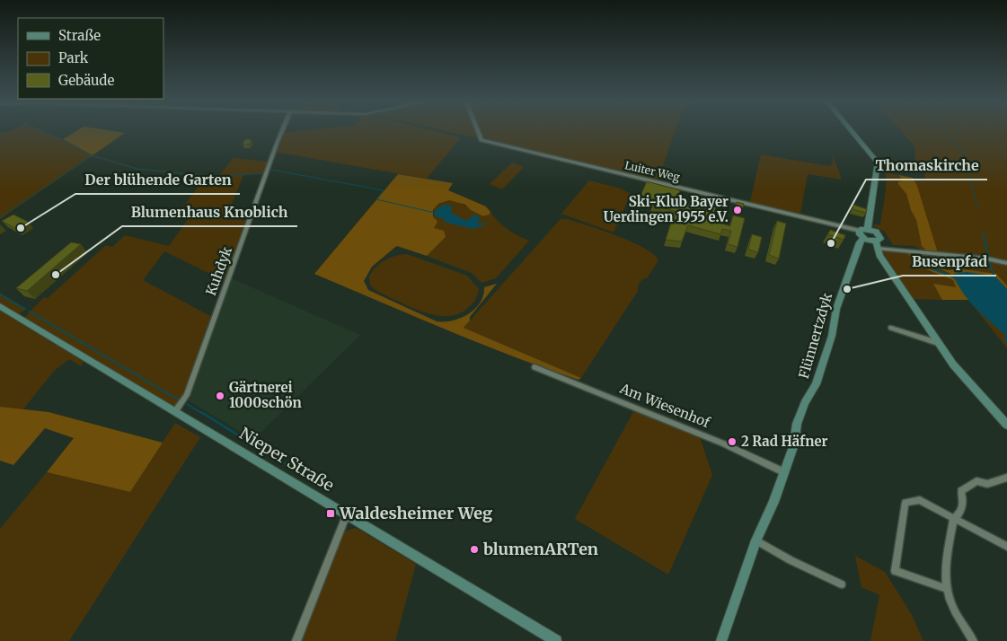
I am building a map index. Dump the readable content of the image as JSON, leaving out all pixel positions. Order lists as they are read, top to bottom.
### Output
{
  "streets": {
    "main road": ["Flünnertzdyk", "Nieper Straße"],
    "street": ["Luiter Weg", "Kuhdyk", "Am Wiesenhof"]
  },
  "crossings": [
    ["Luiter Weg", "Flünnertzdyk"],
    ["Kuhdyk", "Nieper Straße"],
    ["Flünnertzdyk", "Am Wiesenhof"]
  ],
  "places": {
    "other": [
      "Ski-Klub Bayer Uerdingen 1955 e.V.",
      "Der blühende Garten",
      "Thomaskirche",
      "Blumenhaus Knoblich",
      "Busenpfad",
      "Gärtnerei 1000schön",
      "2 Rad Häfner",
      "blumenARTen"
    ],
    "transit": ["Waldesheimer Weg"]
  },
  "legend": ["Straße", "Park", "Gebäude"]
}
